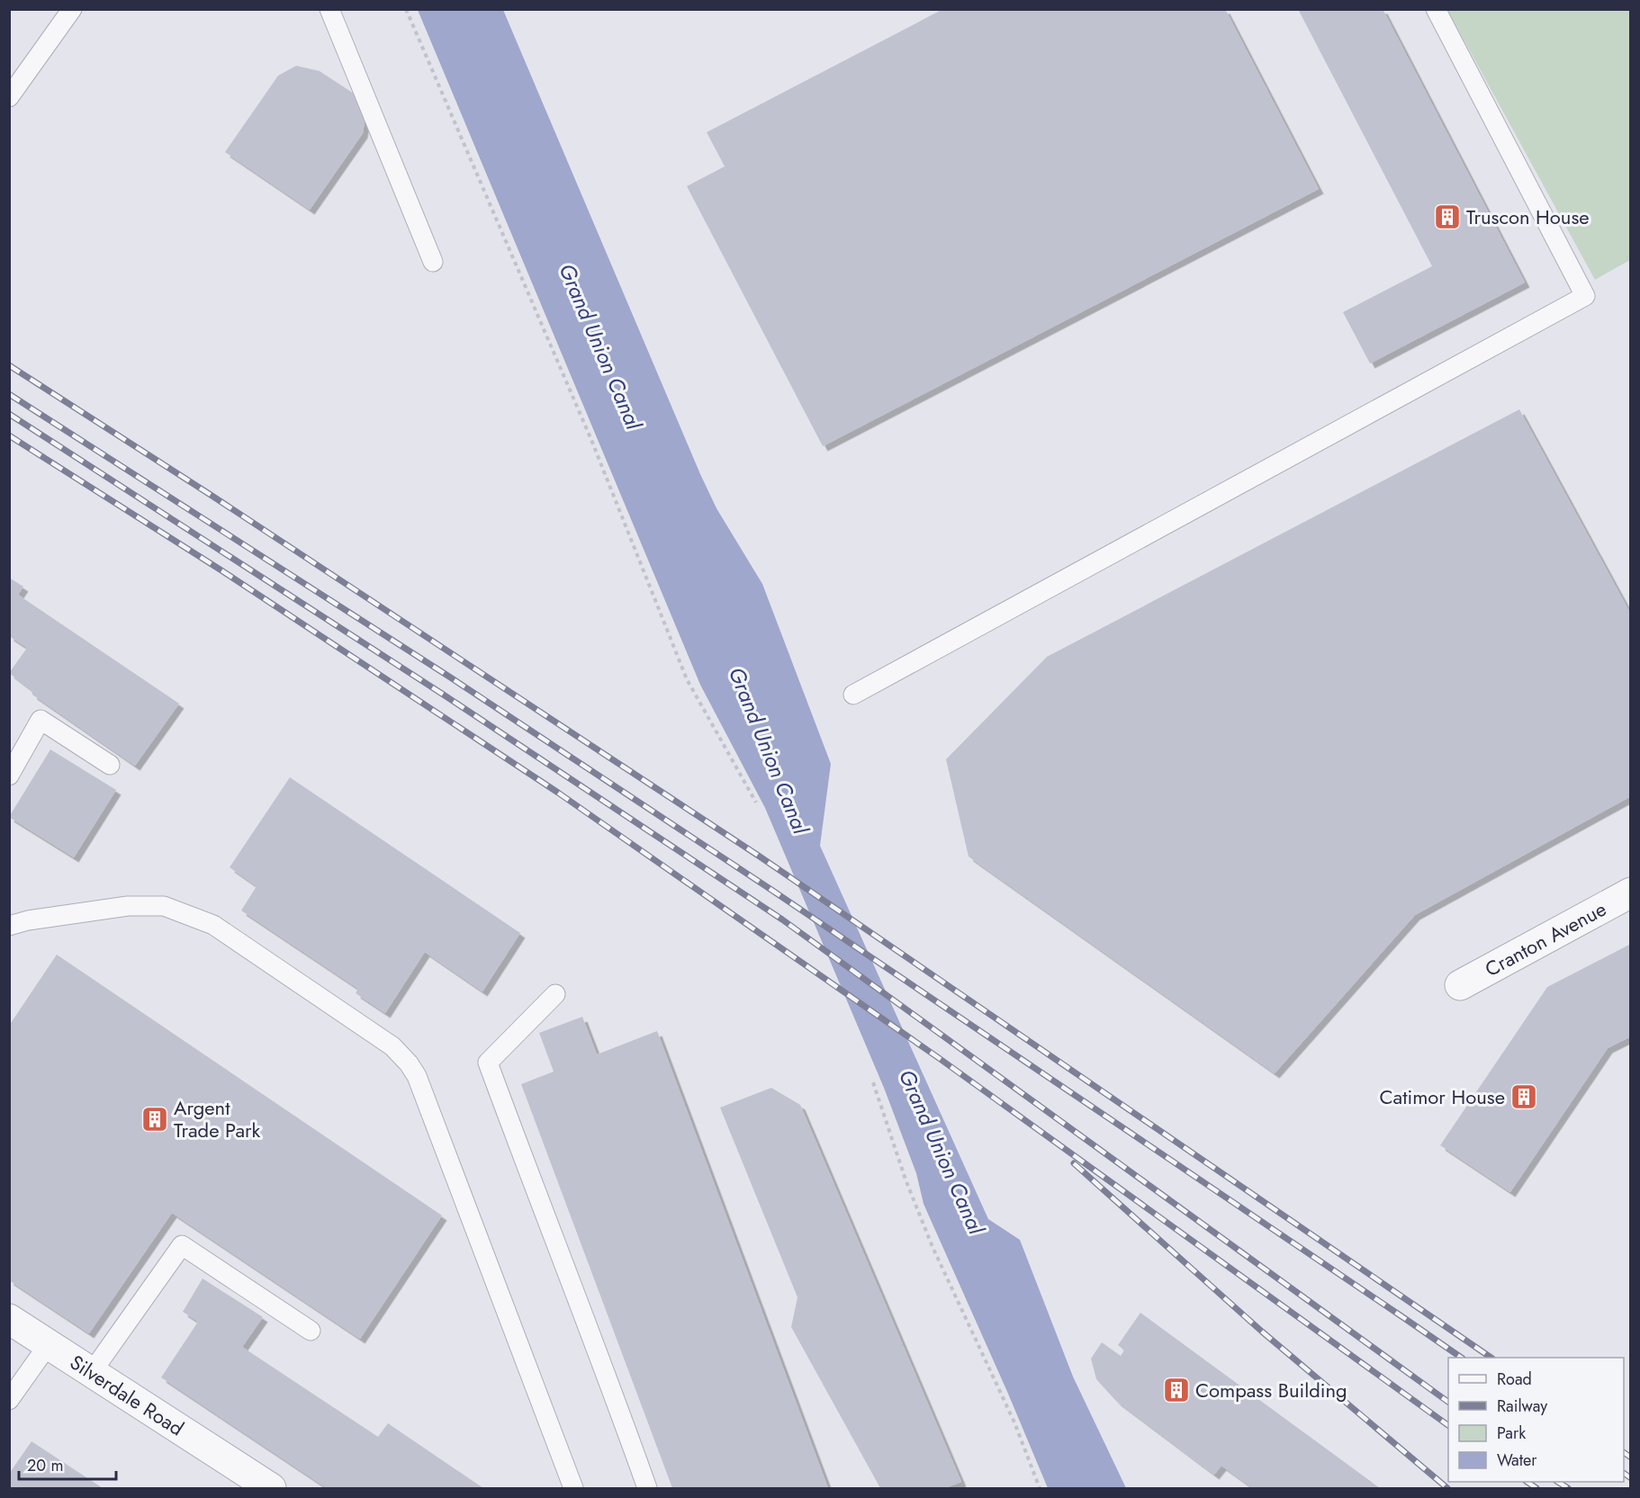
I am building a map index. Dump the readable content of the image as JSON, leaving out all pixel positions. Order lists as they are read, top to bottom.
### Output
{
  "streets": {
    "street": ["Cranton Avenue", "Silverdale Road"]
  },
  "water": ["Grand Union Canal"],
  "places": {
    "building": [
      "Truscon House",
      "Catimor House",
      "Argent Trade Park",
      "Compass Building"
    ]
  },
  "legend": [
    "Road",
    "Railway",
    "Park",
    "Water"
  ],
  "scale_bar": "20 m"
}
